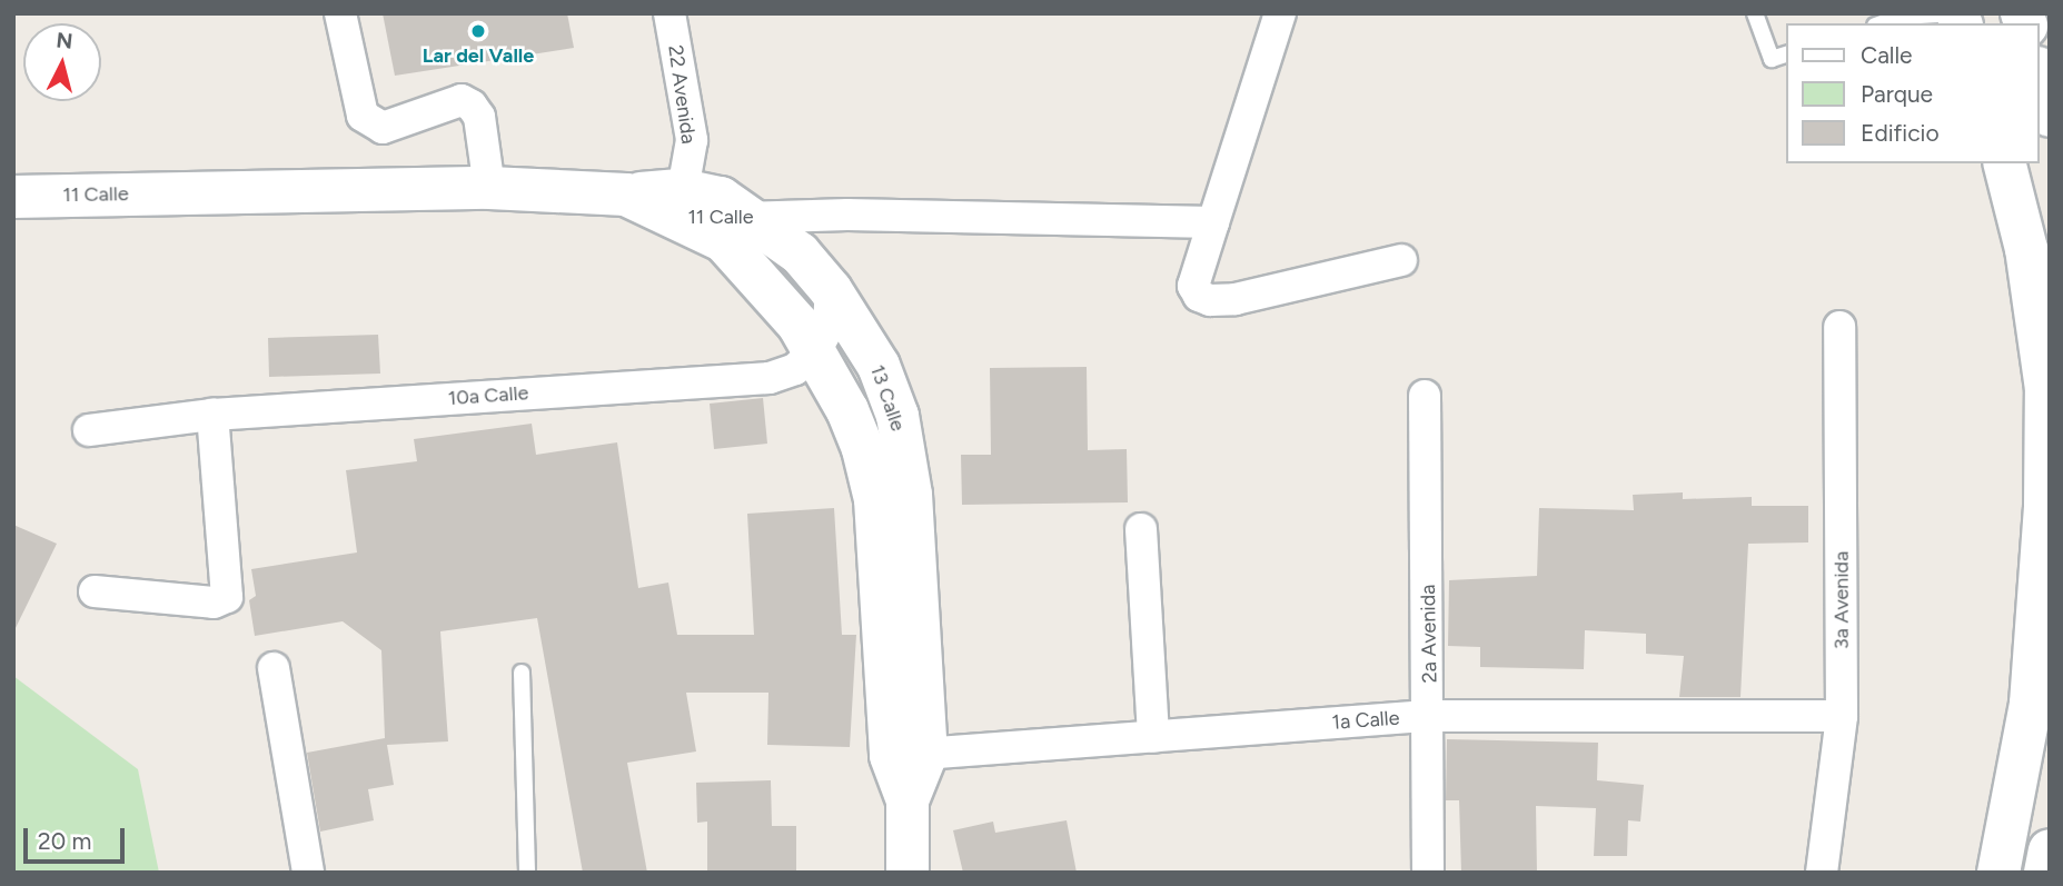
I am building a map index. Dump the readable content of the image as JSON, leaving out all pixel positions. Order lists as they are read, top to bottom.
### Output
{
  "streets": {
    "street": [
      "22 Avenida",
      "11 Calle",
      "10a Calle",
      "13 Calle",
      "3a Avenida",
      "2a Avenida",
      "1a Calle"
    ]
  },
  "crossings": [
    ["22 Avenida", "11 Calle"],
    ["22 Avenida", "13 Calle"],
    ["11 Calle", "13 Calle"],
    ["10a Calle", "13 Calle"],
    ["13 Calle", "1a Calle"],
    ["3a Avenida", "1a Calle"],
    ["2a Avenida", "1a Calle"]
  ],
  "places": ["Lar del Valle"],
  "legend": ["Calle", "Parque", "Edificio"],
  "scale_bar": "20 m",
  "north": "top"
}
